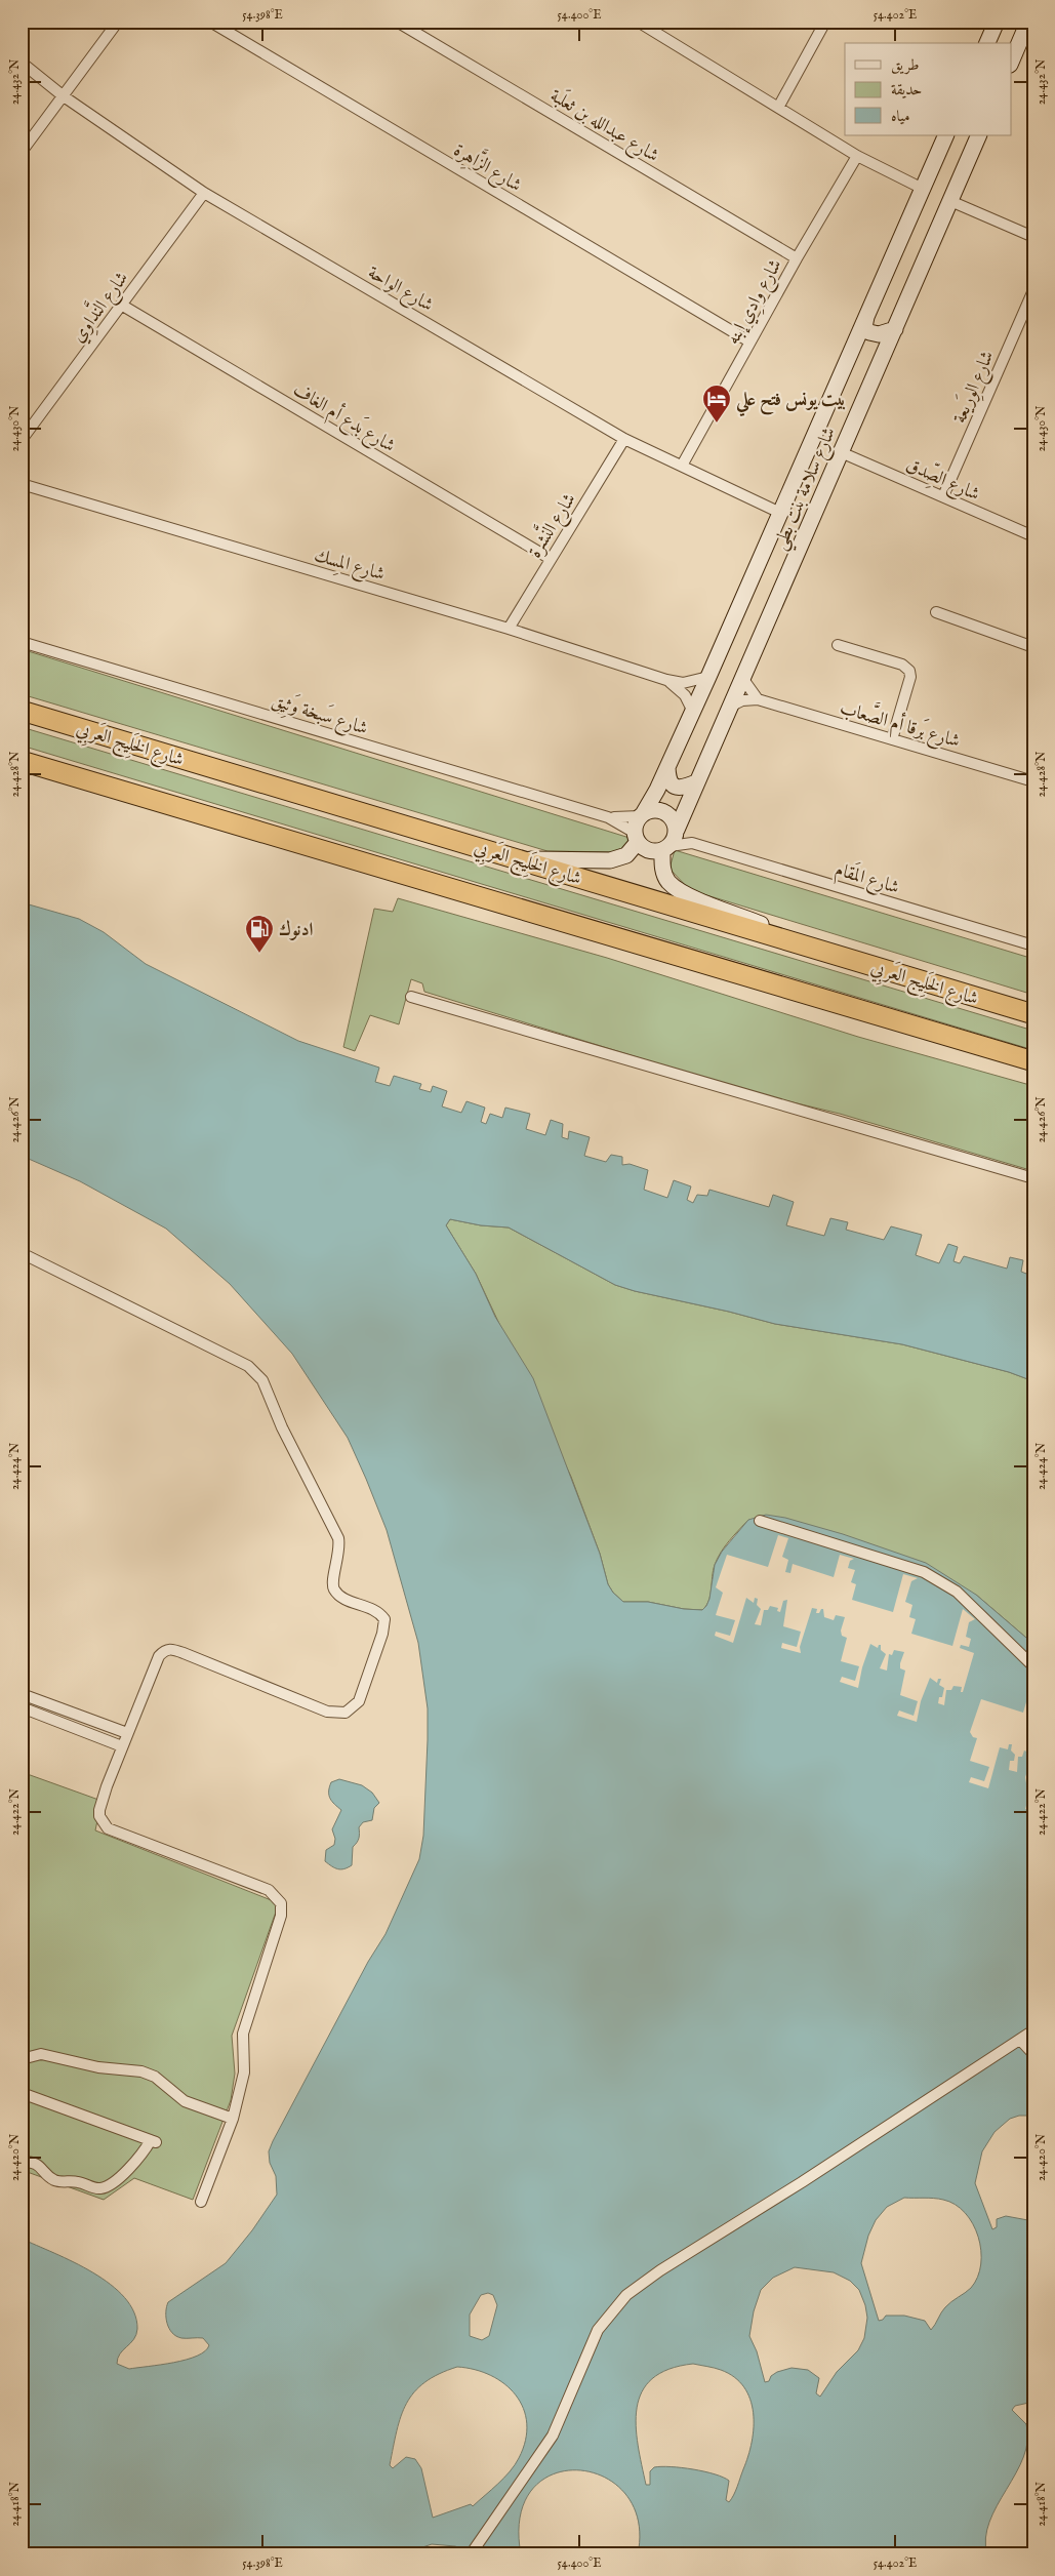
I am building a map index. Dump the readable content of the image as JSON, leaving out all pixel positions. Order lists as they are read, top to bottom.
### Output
{
  "streets": {
    "highway": ["شارع الخَلِيج العَربِي"],
    "main road": ["شارع سلامة بنت بطي"],
    "street": [
      "شارع عبدالله بن ثعلَبة",
      "شارع الزَّاهِرة",
      "شارع الواحة",
      "شارع وادِي إبنه",
      "شارع النَّداوِي",
      "شارع الوِرَيعة",
      "شارع بَدع أم الغاف",
      "شارع الصِّدق",
      "شارع النَّشرة",
      "شارع المِسك",
      "شارع سَبخة وَثِيق",
      "شارع بَرقا أم الصَّعاب",
      "شارع المَقام"
    ]
  },
  "crossings": [
    ["شارع عبدالله بن ثعلَبة", "شارع وادِي إبنه"],
    ["شارع الزَّاهِرة", "شارع وادِي إبنه"],
    ["شارع الواحة", "شارع وادِي إبنه"],
    ["شارع الواحة", "شارع النَّداوِي"],
    ["شارع الواحة", "شارع سلامة بنت بطي"],
    ["شارع الواحة", "شارع النَّشرة"],
    ["شارع النَّداوِي", "شارع بَدع أم الغاف"],
    ["شارع الوِرَيعة", "شارع الصِّدق"],
    ["شارع بَدع أم الغاف", "شارع النَّشرة"],
    ["شارع الصِّدق", "شارع سلامة بنت بطي"],
    ["شارع سلامة بنت بطي", "شارع المِسك"],
    ["شارع سلامة بنت بطي", "شارع سَبخة وَثِيق"],
    ["شارع سلامة بنت بطي", "شارع المَقام"],
    ["شارع النَّشرة", "شارع المِسك"],
    ["شارع سَبخة وَثِيق", "شارع المَقام"]
  ],
  "places": {
    "hotel": ["بيت يونس فتح علي"],
    "fuel station": ["ادنوك"]
  },
  "legend": ["طريق", "حديقة", "مياه"],
  "coordinates": [
    "54.398°E",
    "54.400°E",
    "54.402°E",
    "24.432°N",
    "24.430°N",
    "24.428°N",
    "24.426°N",
    "24.424°N",
    "24.422°N",
    "24.420°N",
    "24.418°N"
  ]
}
